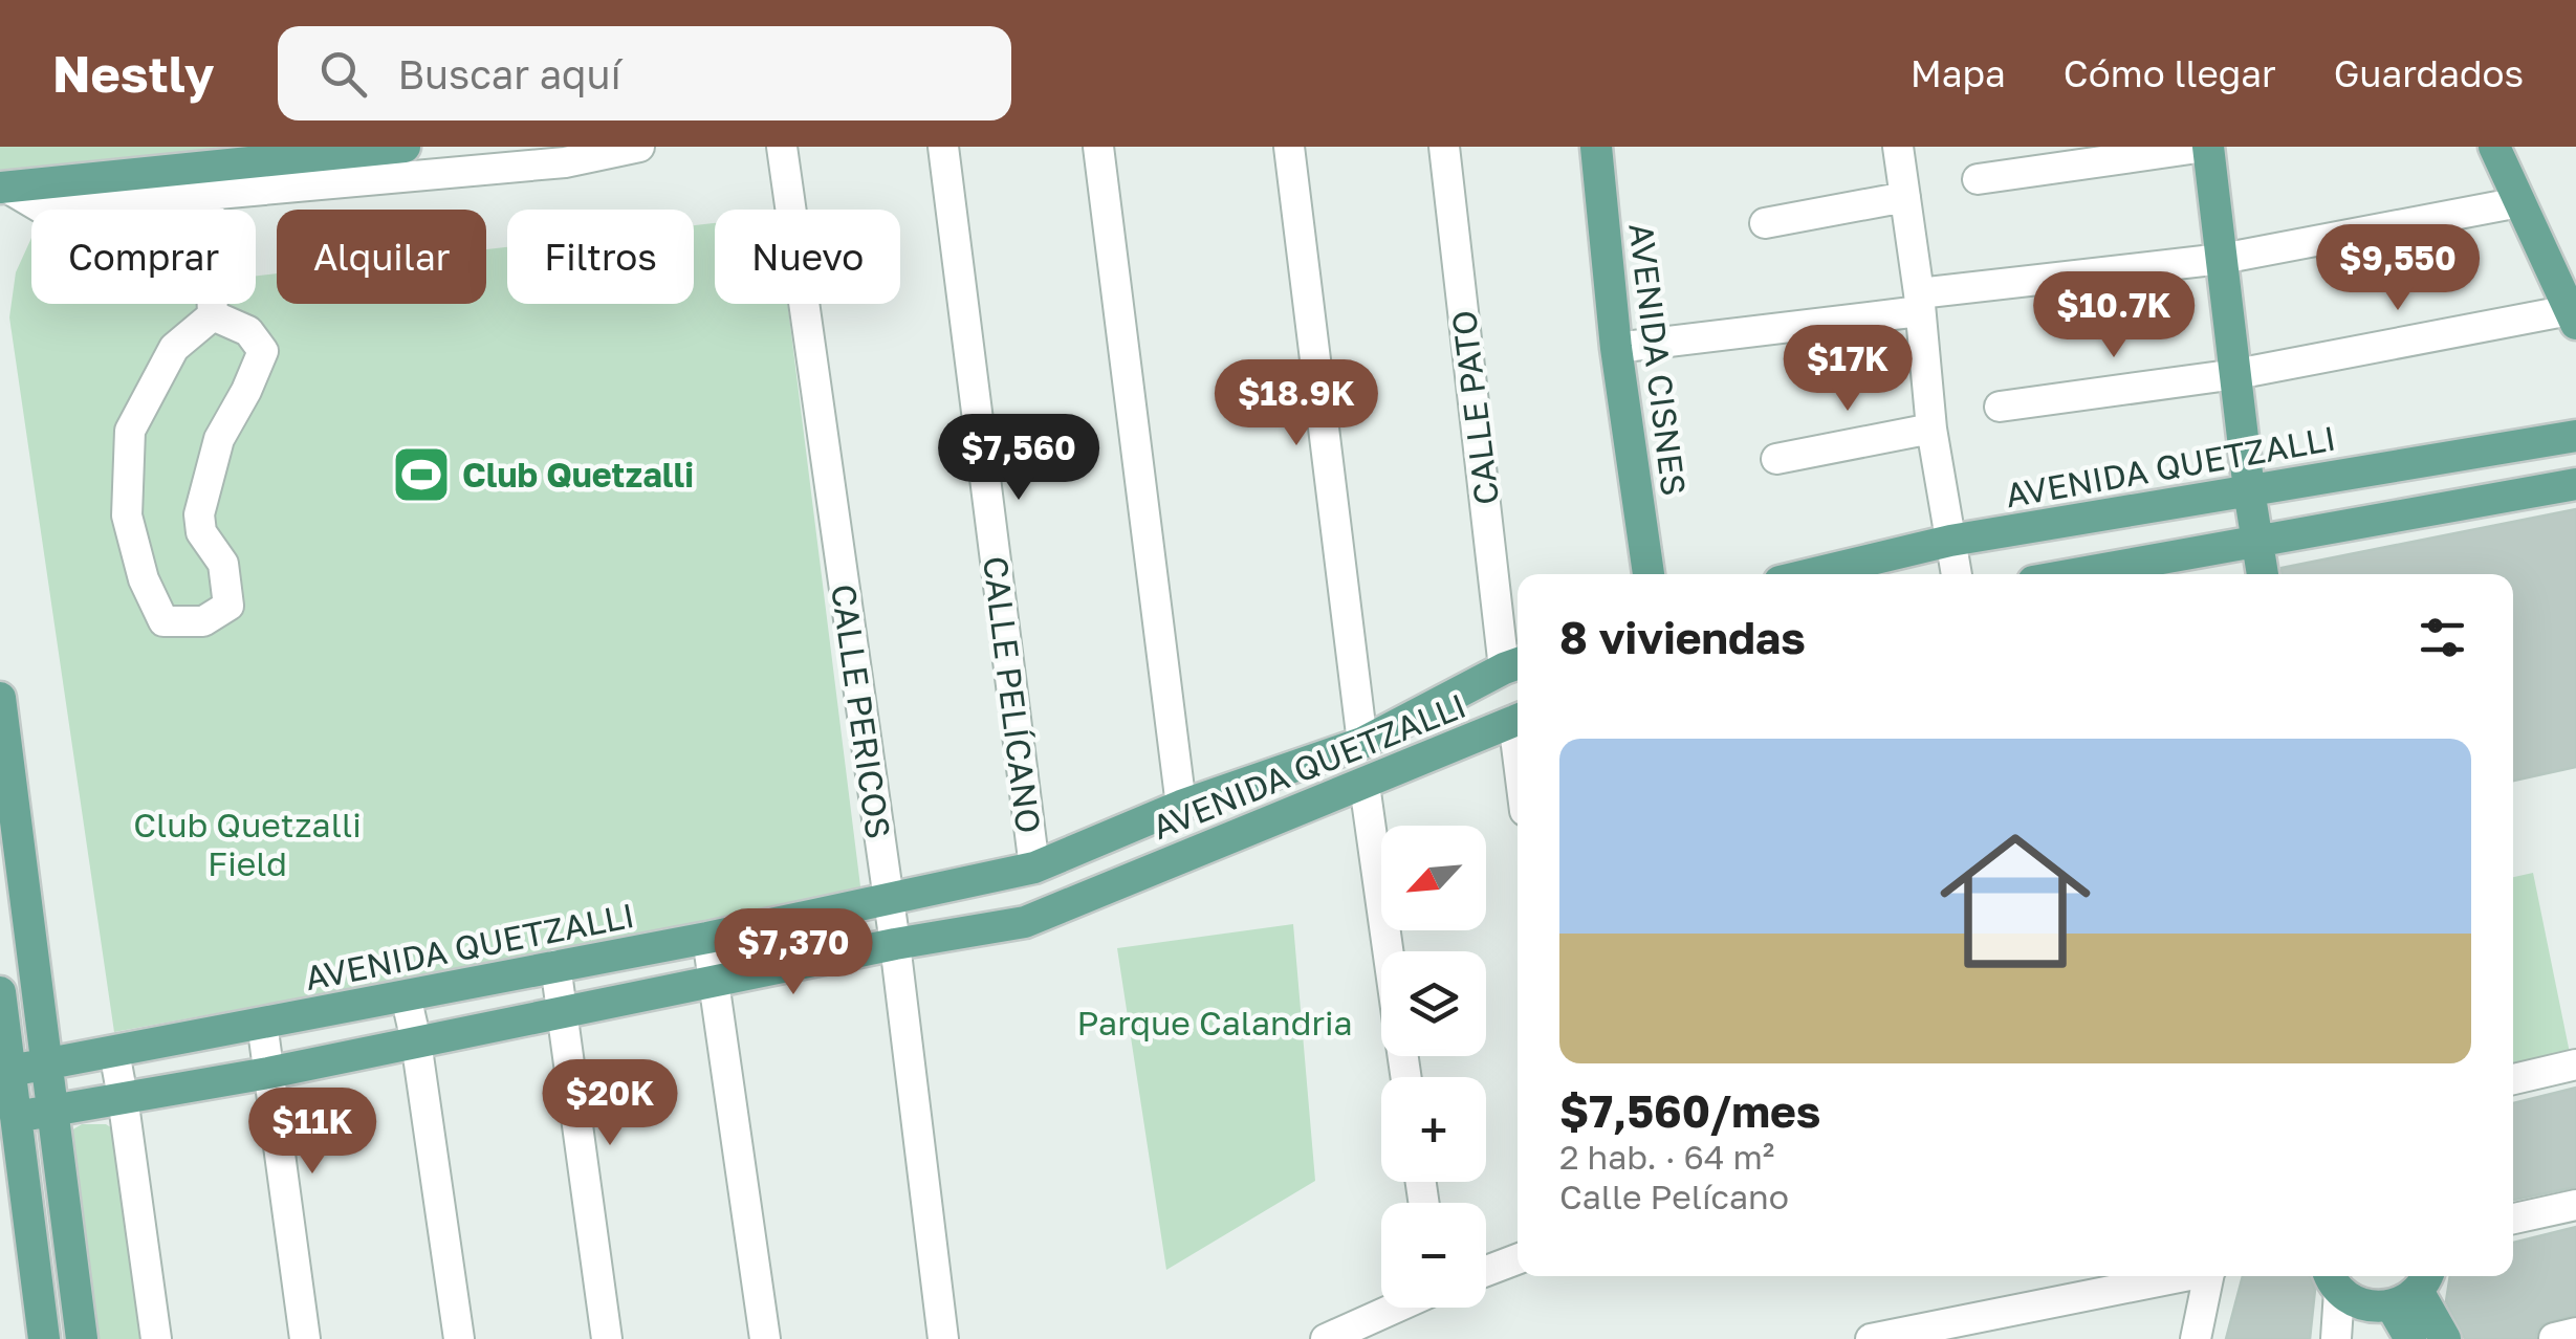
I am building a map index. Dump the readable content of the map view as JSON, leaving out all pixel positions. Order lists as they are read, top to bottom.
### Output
{
  "streets": {
    "main road": ["AVENIDA CISNES", "AVENIDA QUETZALLI"],
    "street": ["CALLE PATO", "CALLE PELÍCANO", "CALLE PERICOS"]
  },
  "crossings": [
    ["CALLE PATO", "AVENIDA QUETZALLI"],
    ["AVENIDA QUETZALLI", "CALLE PELÍCANO"],
    ["AVENIDA QUETZALLI", "CALLE PERICOS"]
  ],
  "parks": ["Club Quetzalli Field", "Parque Calandria"],
  "places": {
    "sports": ["Club Quetzalli"]
  },
  "north": "bottom left",
  "page": {
    "header": "Nestly",
    "search": "Buscar aquí",
    "nav": ["Mapa", "Cómo llegar", "Guardados"],
    "chip": [
      "Comprar",
      "Alquilar",
      "Filtros",
      "Nuevo"
    ],
    "price": [
      "$9,550",
      "$10.7K",
      "$17K",
      "$18.9K",
      "$7,560",
      "$7,370",
      "$20K",
      "$11K"
    ],
    "heading": "8 viviendas",
    "list": [
      {
        "name": "$7,560/mes",
        "note": "2 hab. · 64 m² · Calle Pelícano"
      }
    ],
    "map_buttons": ["+", "−"]
  }
}
